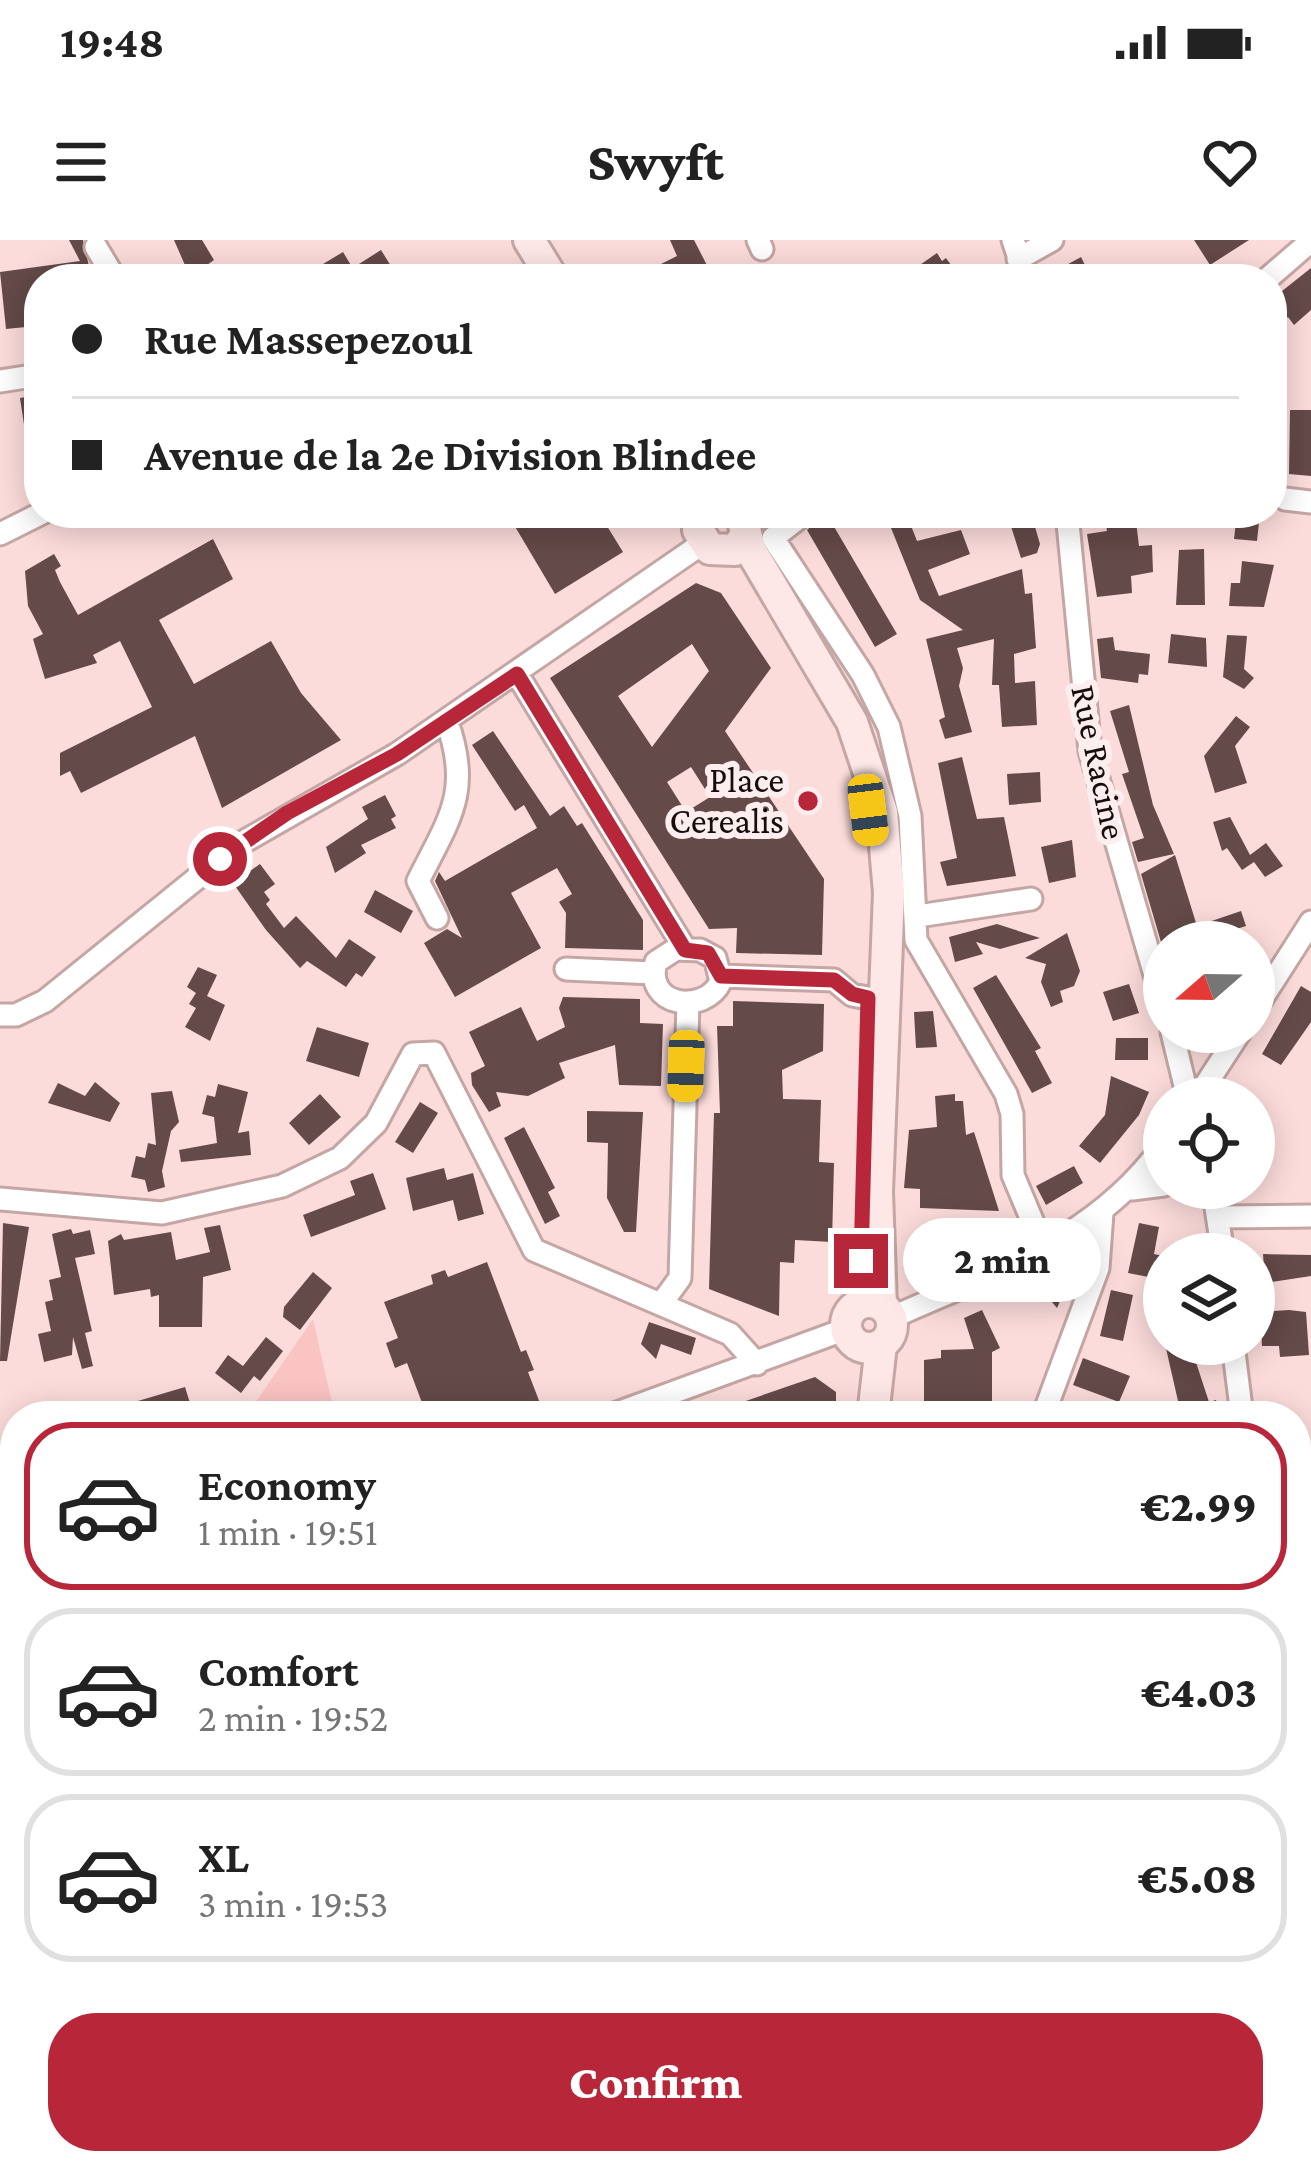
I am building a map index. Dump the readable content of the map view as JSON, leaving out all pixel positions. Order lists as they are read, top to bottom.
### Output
{
  "streets": {
    "street": ["Rue Racine"]
  },
  "places": ["Place Cerealis"],
  "north": "left",
  "page": {
    "status": "19:48",
    "header": "Swyft",
    "banner": ["Rue Massepezoul", "Avenue de la 2e Division Blindee"],
    "bubble": "2 min",
    "list": [
      {
        "name": "Economy",
        "note": "1 min · 19:51",
        "value": "€2.99"
      },
      {
        "name": "Comfort",
        "note": "2 min · 19:52",
        "value": "€4.03"
      },
      {
        "name": "XL",
        "note": "3 min · 19:53",
        "value": "€5.08"
      }
    ],
    "buttons": "Confirm"
  }
}
